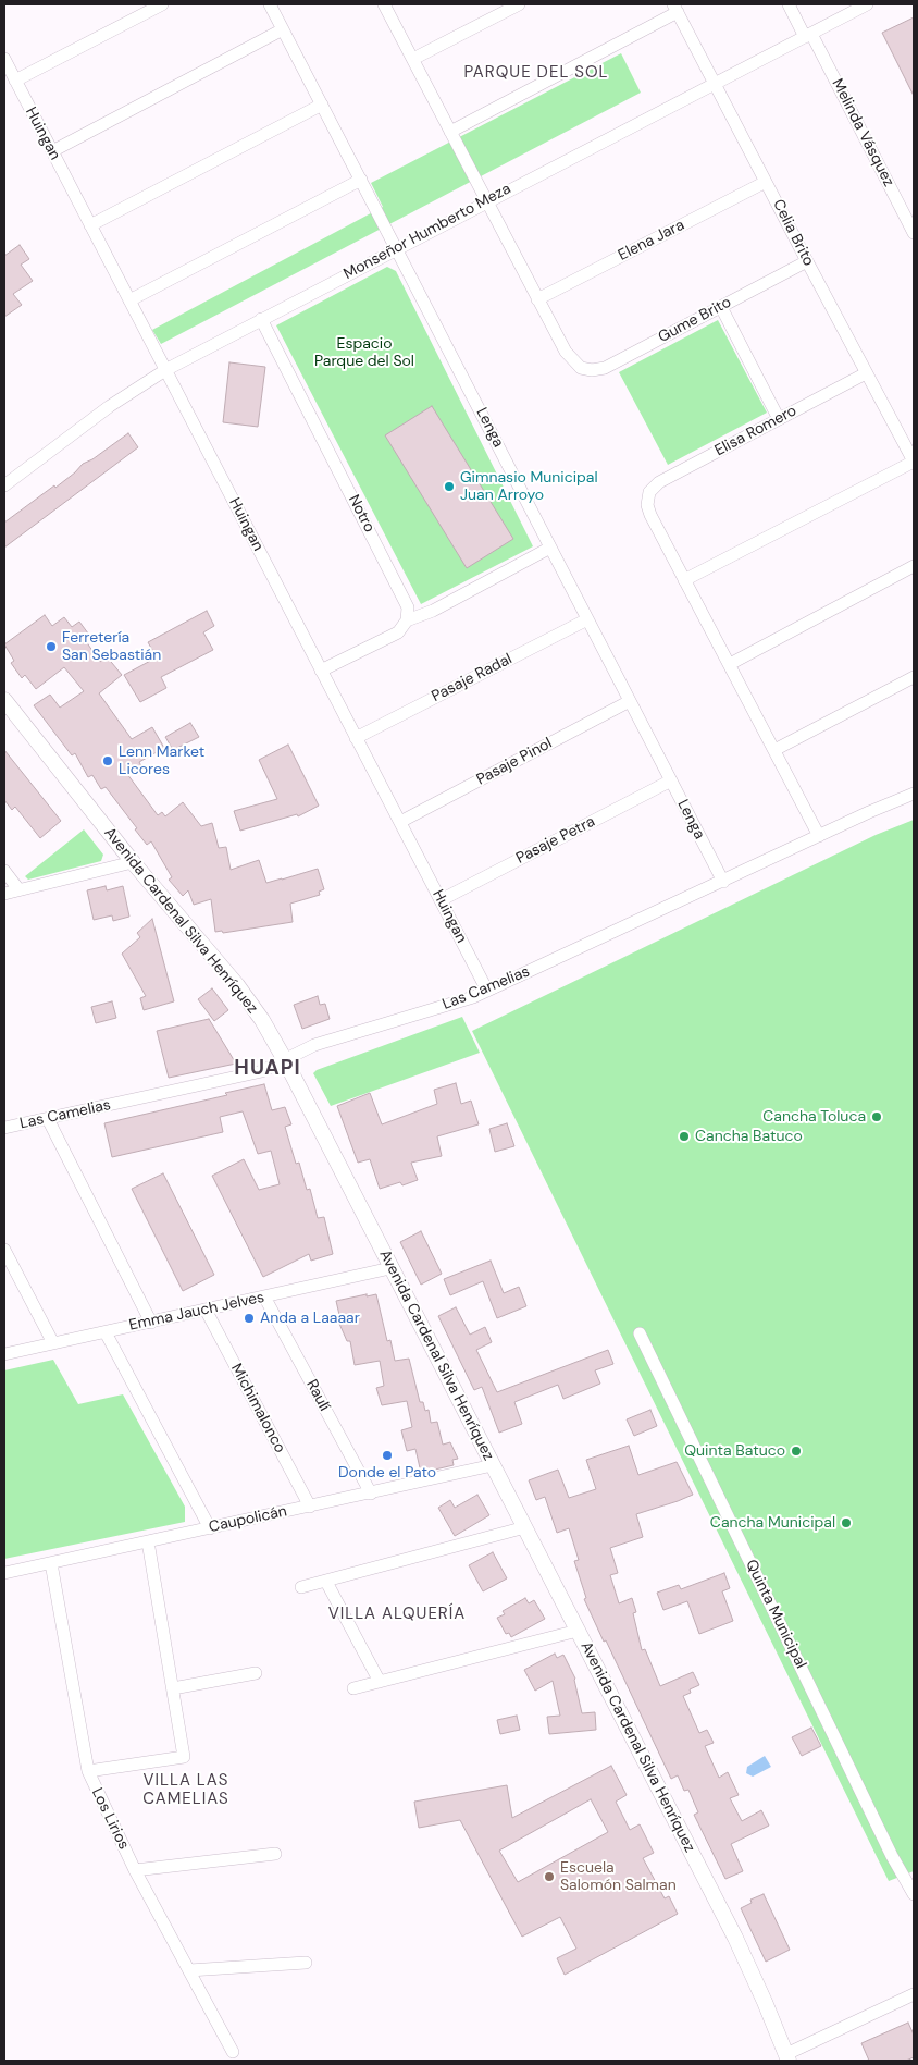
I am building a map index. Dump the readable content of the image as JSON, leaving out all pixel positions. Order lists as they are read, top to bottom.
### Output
{
  "streets": {
    "street": [
      "Melinda Vásquez",
      "Huingan",
      "Monseñor Humberto Meza",
      "Celia Brito",
      "Elena Jara",
      "Gume Brito",
      "Lenga",
      "Elisa Romero",
      "Notro",
      "Pasaje Radal",
      "Pasaje Pinol",
      "Pasaje Petra",
      "Avenida Cardenal Silva Henríquez",
      "Las Camelias",
      "Emma Jauch Jelves",
      "Raulí",
      "Michimalonco",
      "Caupolicán",
      "Quinta Municipal",
      "Los Lirios"
    ]
  },
  "crossings": [
    ["Melinda Vásquez", "Monseñor Humberto Meza"],
    ["Huingan", "Monseñor Humberto Meza"],
    ["Huingan", "Pasaje Radal"],
    ["Huingan", "Pasaje Pinol"],
    ["Huingan", "Pasaje Petra"],
    ["Huingan", "Las Camelias"],
    ["Monseñor Humberto Meza", "Celia Brito"],
    ["Monseñor Humberto Meza", "Lenga"],
    ["Monseñor Humberto Meza", "Notro"],
    ["Celia Brito", "Elena Jara"],
    ["Celia Brito", "Gume Brito"],
    ["Celia Brito", "Elisa Romero"],
    ["Elena Jara", "Gume Brito"],
    ["Lenga", "Pasaje Radal"],
    ["Lenga", "Pasaje Pinol"],
    ["Lenga", "Pasaje Petra"],
    ["Lenga", "Las Camelias"],
    ["Avenida Cardenal Silva Henríquez", "Las Camelias"],
    ["Avenida Cardenal Silva Henríquez", "Emma Jauch Jelves"],
    ["Avenida Cardenal Silva Henríquez", "Caupolicán"],
    ["Emma Jauch Jelves", "Raulí"],
    ["Emma Jauch Jelves", "Michimalonco"],
    ["Raulí", "Caupolicán"],
    ["Michimalonco", "Caupolicán"],
    ["Caupolicán", "Los Lirios"]
  ],
  "districts": [
    "PARQUE DEL SOL",
    "HUAPI",
    "VILLA ALQUERÍA",
    "VILLA LAS CAMELIAS"
  ],
  "parks": ["Espacio Parque del Sol"],
  "places": [
    "Gimnasio Municipal Juan Arroyo",
    "Ferretería San Sebastián",
    "Lenn Market Licores",
    "Cancha Toluca",
    "Cancha Batuco",
    "Anda a Laaaar",
    "Quinta Batuco",
    "Donde el Pato",
    "Cancha Municipal",
    "Escuela Salomón Salman"
  ]
}
